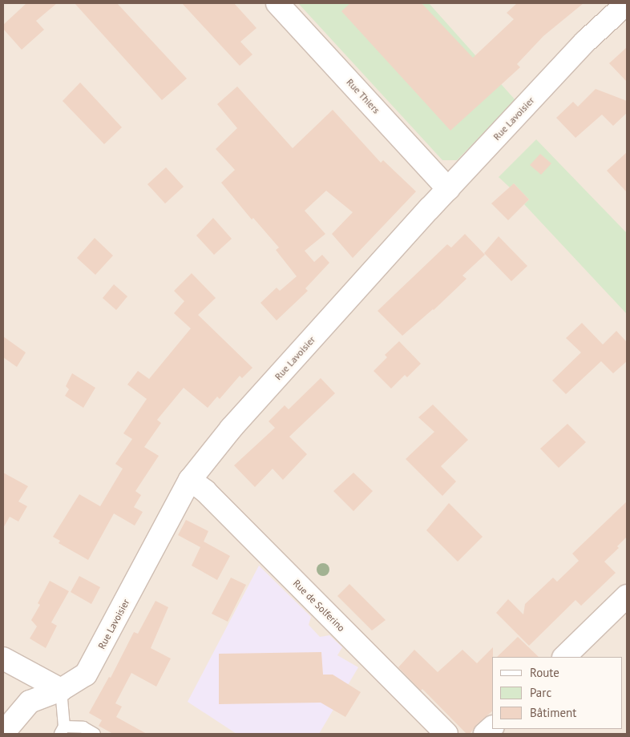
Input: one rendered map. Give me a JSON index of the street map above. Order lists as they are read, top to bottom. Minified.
{"streets":{"street":["Rue Thiers","Rue Lavoisier","Rue de Solferino"]},"crossings":[["Rue Thiers","Rue Lavoisier"],["Rue Lavoisier","Rue de Solferino"]],"legend":["Route","Parc","Bâtiment"]}
